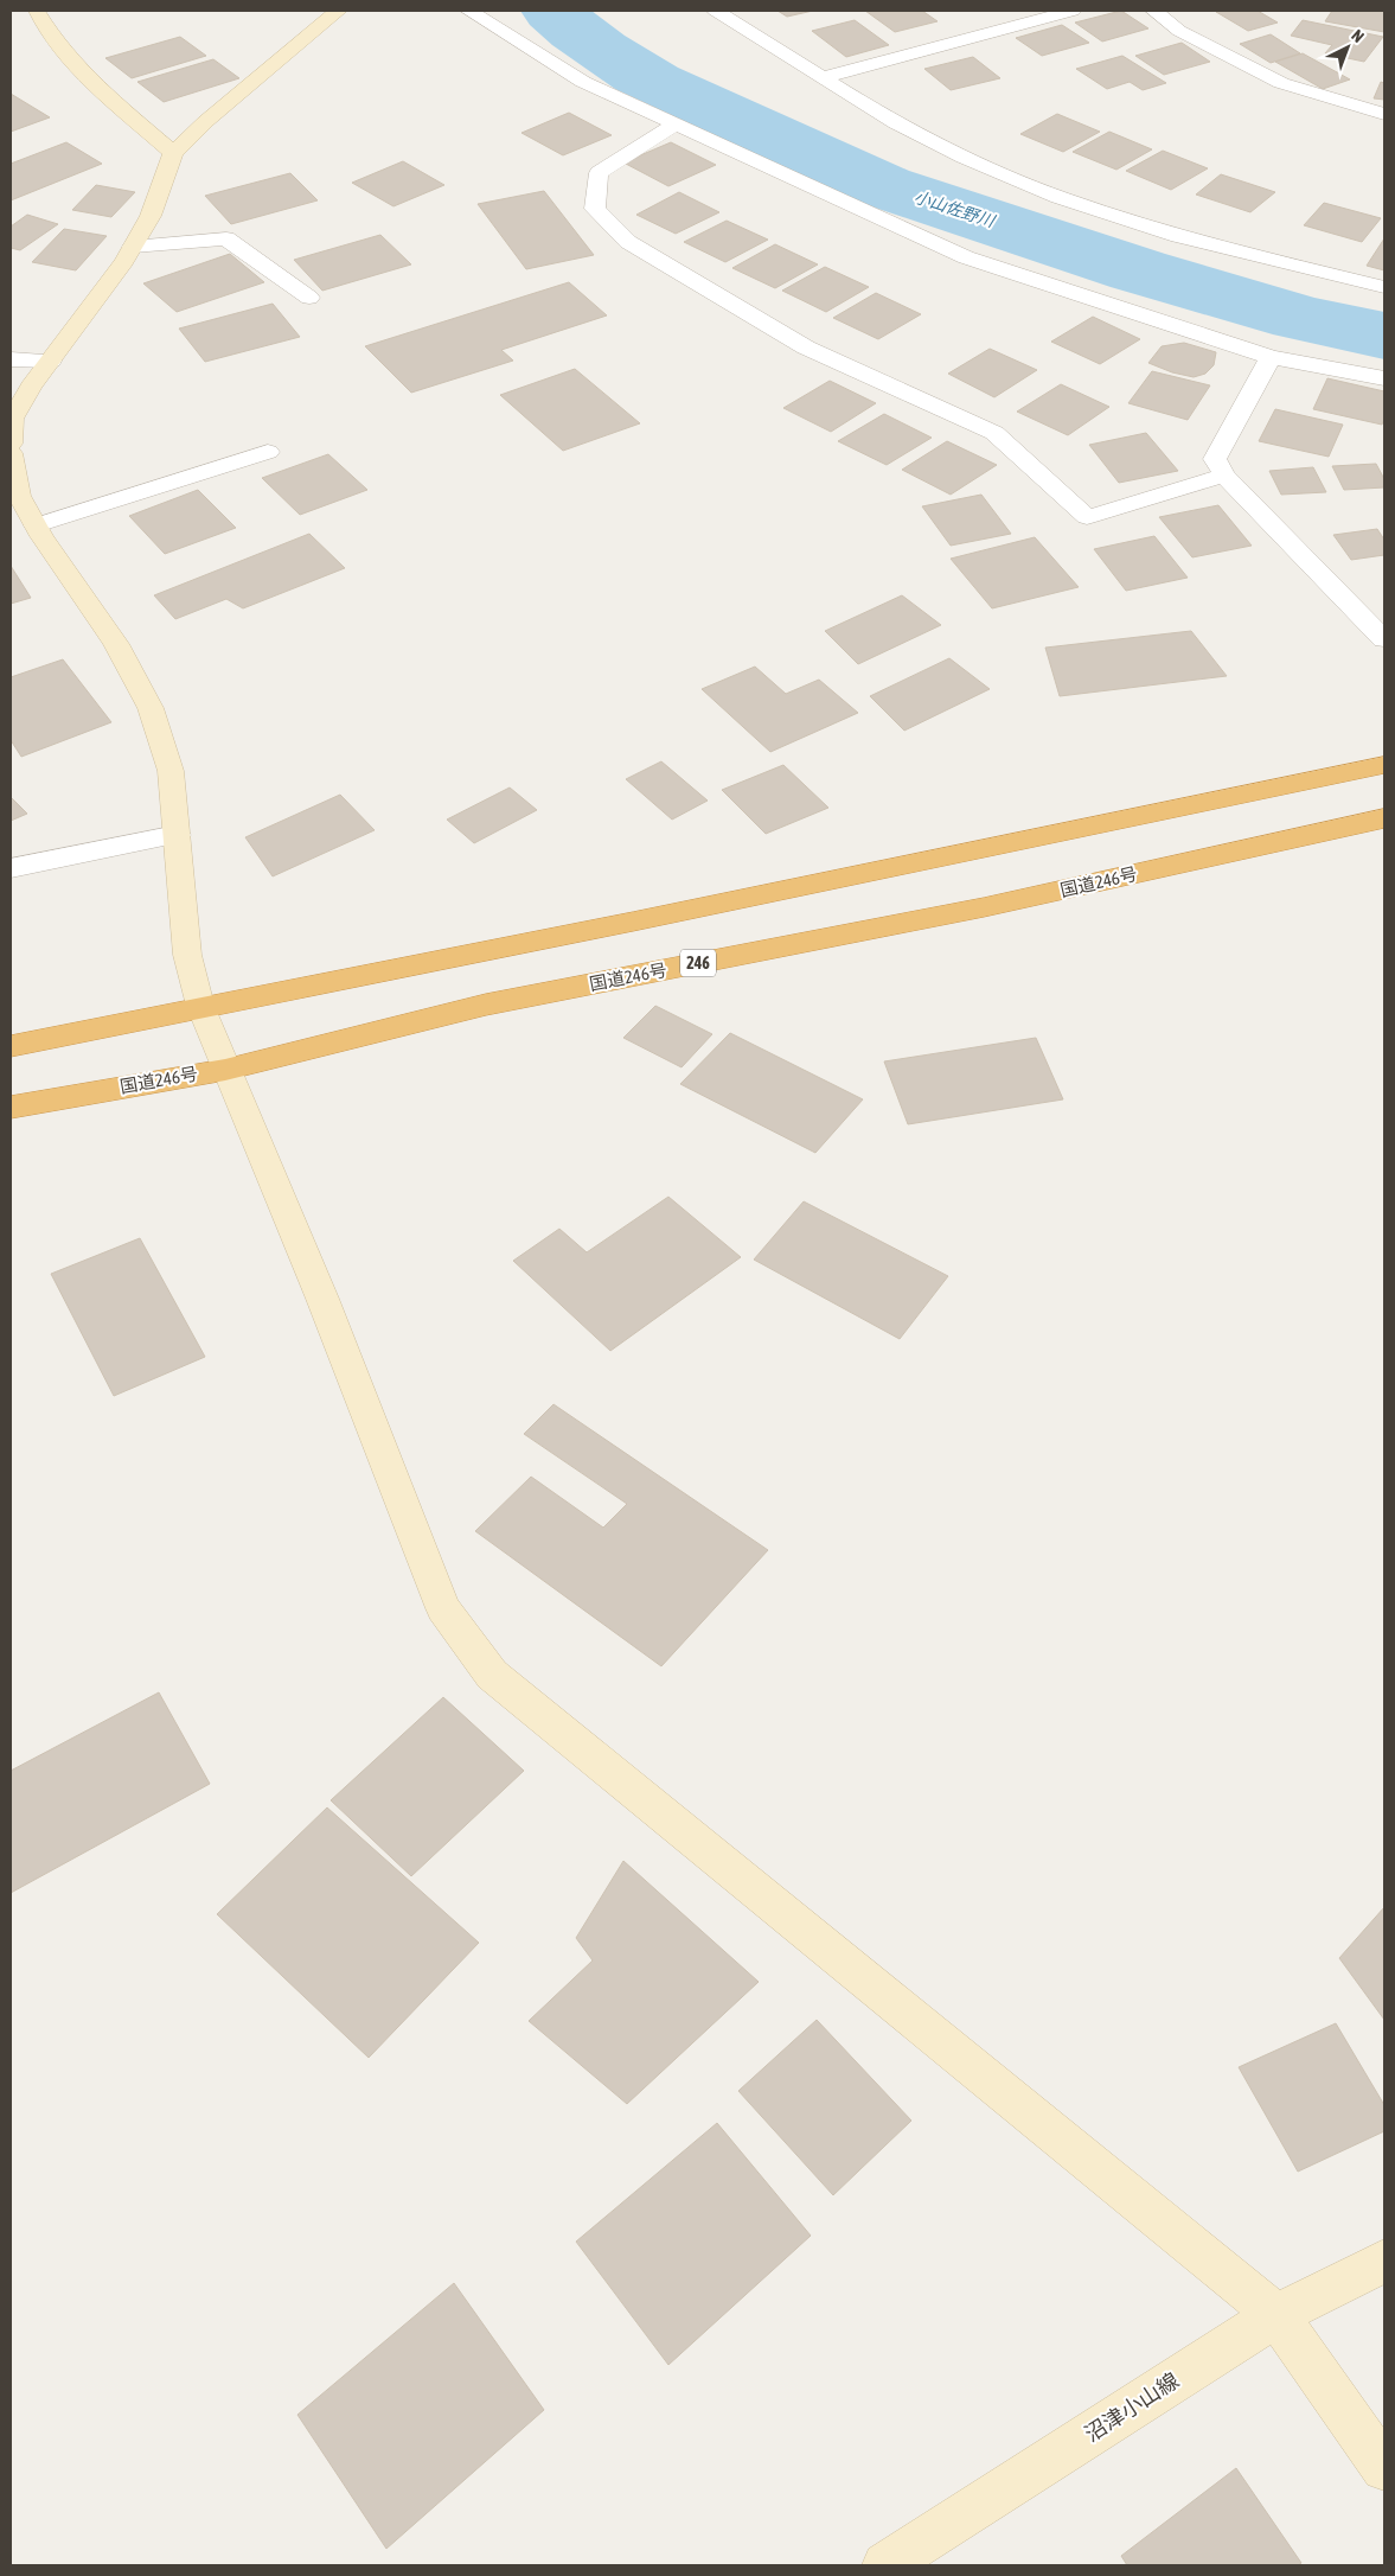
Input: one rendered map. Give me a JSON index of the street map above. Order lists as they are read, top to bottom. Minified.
{"streets":{"highway":["国道246号","246"],"street":["沼津小山線"]},"water":["小山佐野川"],"north":"top right"}
